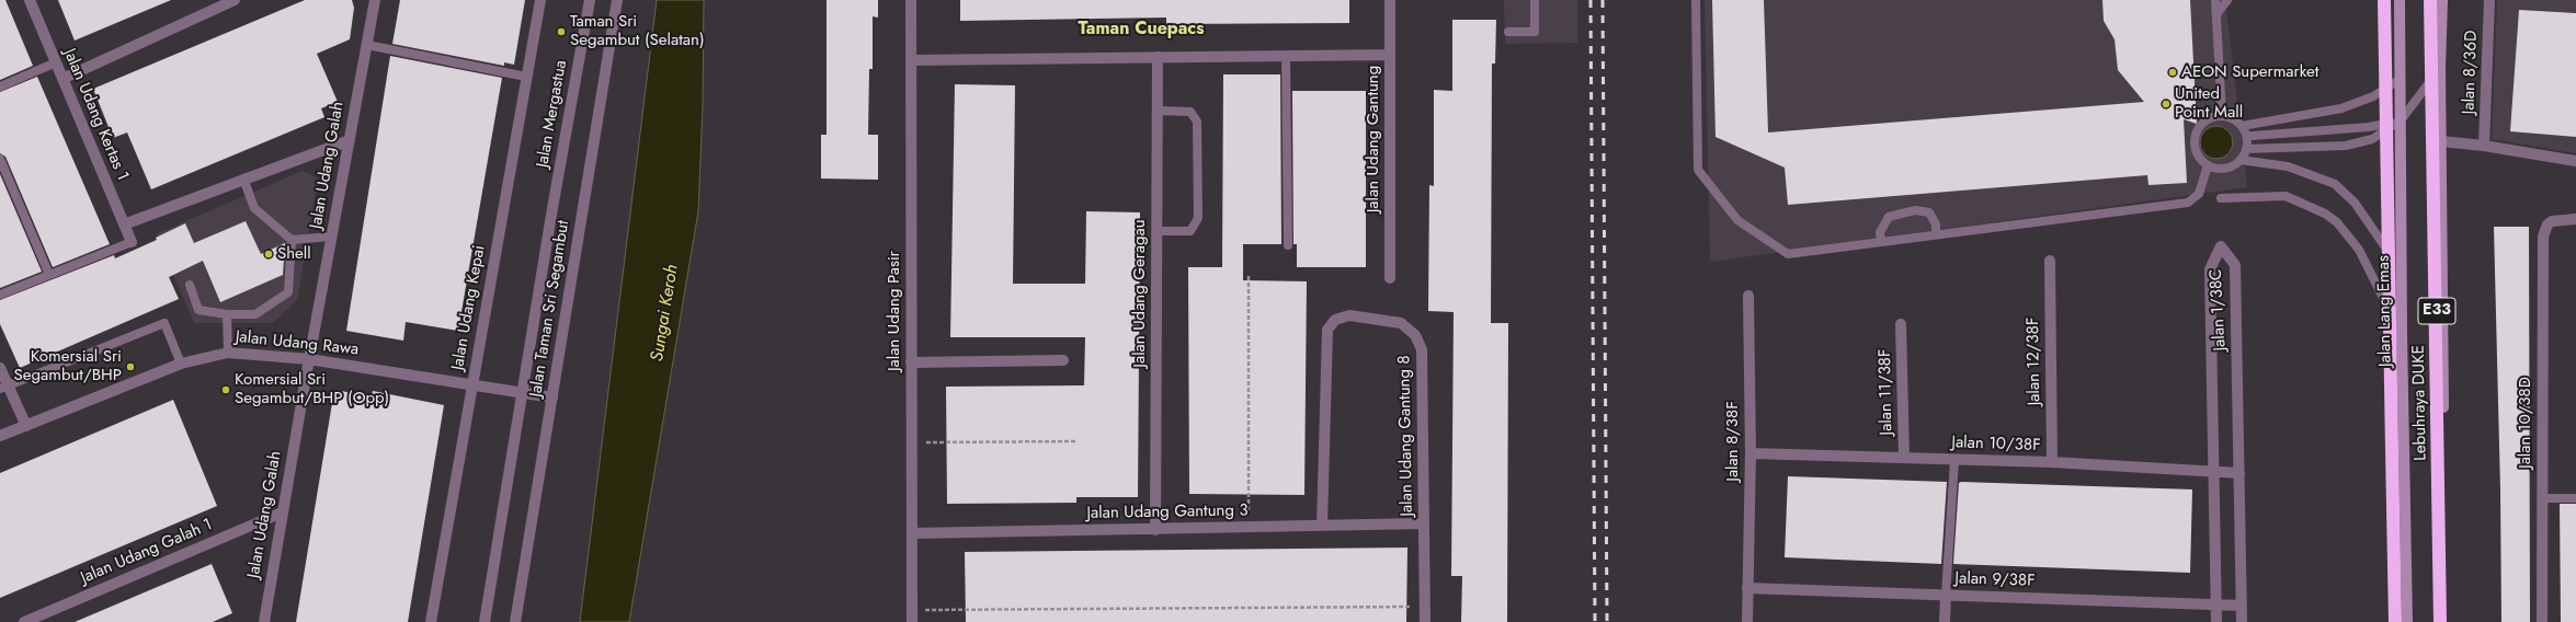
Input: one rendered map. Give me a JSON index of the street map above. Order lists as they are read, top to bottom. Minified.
{"streets":{"highway":["E33","Lebuhraya DUKE"],"main road":["Jalan Lang Emas"],"street":["Jalan 8/36D","Jalan Mergastua","Jalan Udang Kertas 1","Jalan Udang Gantung","Jalan Udang Galah","Jalan Udang Geragau","Jalan Udang Kepai","Jalan Taman Sri Segambut","Jalan 1/38C","Jalan Udang Pasir","Jalan Udang Rawa","Jalan 12/38F","Jalan 11/38F","Jalan 10/38D","Jalan Udang Gantung 8","Jalan 8/38F","Jalan 10/38F","Jalan Udang Gantung 3","Jalan Udang Galah 1","Jalan 9/38F"]},"crossings":[["Jalan Mergastua","Jalan Taman Sri Segambut"],["Jalan Udang Galah","Jalan Udang Rawa"],["Jalan Udang Galah","Jalan Udang Galah 1"],["Jalan Udang Geragau","Jalan Udang Gantung 3"],["Jalan Udang Kepai","Jalan Udang Rawa"],["Jalan Taman Sri Segambut","Jalan Udang Rawa"],["Jalan 1/38C","Jalan 10/38F"],["Jalan 1/38C","Jalan 9/38F"],["Jalan Udang Pasir","Jalan Udang Gantung 3"],["Jalan 12/38F","Jalan 10/38F"],["Jalan 11/38F","Jalan 10/38F"],["Jalan Udang Gantung 8","Jalan Udang Gantung 3"],["Jalan 8/38F","Jalan 10/38F"],["Jalan 8/38F","Jalan 9/38F"]],"districts":["Taman Cuepacs"],"water":["Sungai Keroh"],"places":["Taman Sri Segambut (Selatan)","AEON Supermarket","United Point Mall","Shell","Komersial Sri Segambut/BHP","Komersial Sri Segambut/BHP (Opp)"]}
